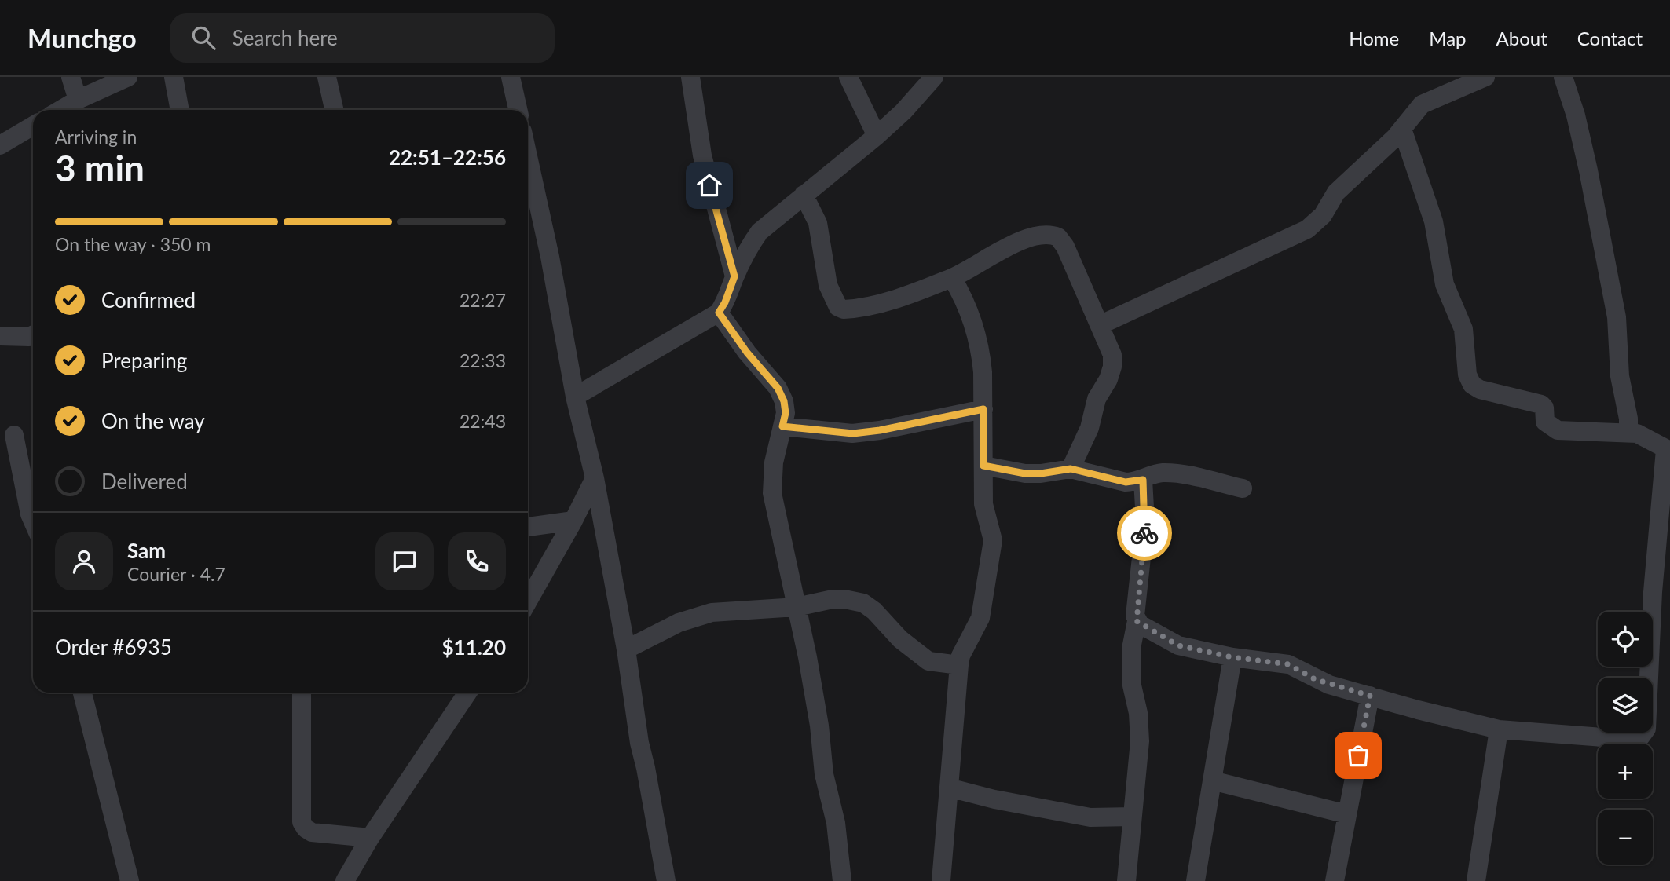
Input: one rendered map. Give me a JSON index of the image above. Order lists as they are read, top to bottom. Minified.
{"page":{"header":"Munchgo","search":"Search here","nav":["Home","Map","About","Contact"],"heading":["3 min","Arriving in","22:51–22:56"],"panel":["Sam","Courier · 4.7","Order #6935","$11.20"],"bar":"On the way · 350 m","list":[["Confirmed","22:27"],["Preparing","22:33"],["On the way","22:43"],"Delivered"],"map_buttons":["+","−"]}}
